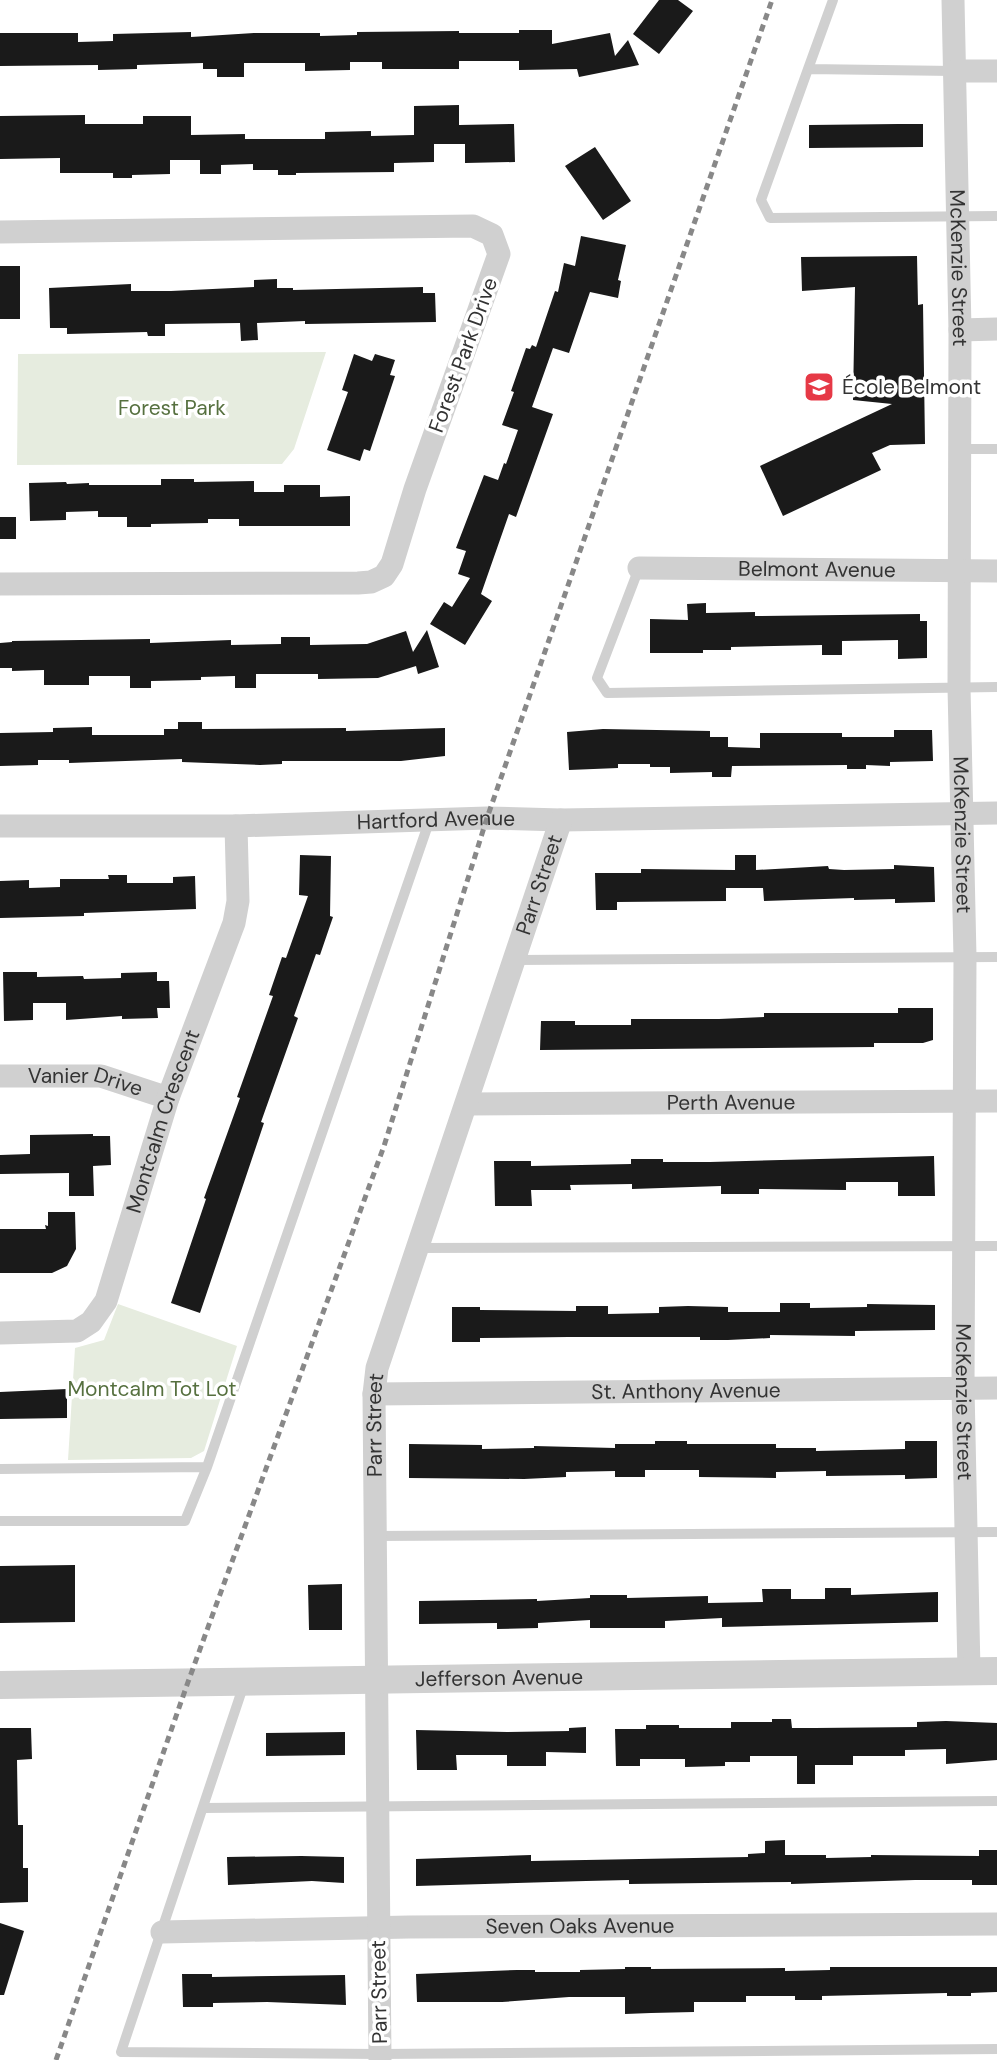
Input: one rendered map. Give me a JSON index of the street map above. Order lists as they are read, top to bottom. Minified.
{"streets":{"street":["McKenzie Street","Forest Park Drive","Belmont Avenue","Hartford Avenue","Parr Street","Vanier Drive","Perth Avenue","Montcalm Crescent","St. Anthony Avenue","Jefferson Avenue","Seven Oaks Avenue"]},"crossings":[["McKenzie Street","Belmont Avenue"],["McKenzie Street","Hartford Avenue"],["McKenzie Street","Perth Avenue"],["McKenzie Street","St. Anthony Avenue"],["McKenzie Street","Jefferson Avenue"],["Hartford Avenue","Parr Street"],["Hartford Avenue","Montcalm Crescent"],["Parr Street","Perth Avenue"],["Parr Street","St. Anthony Avenue"],["Parr Street","Jefferson Avenue"],["Parr Street","Seven Oaks Avenue"],["Vanier Drive","Montcalm Crescent"]],"parks":["Forest Park","Montcalm Tot Lot"],"places":{"school or university":["École Belmont"]}}
